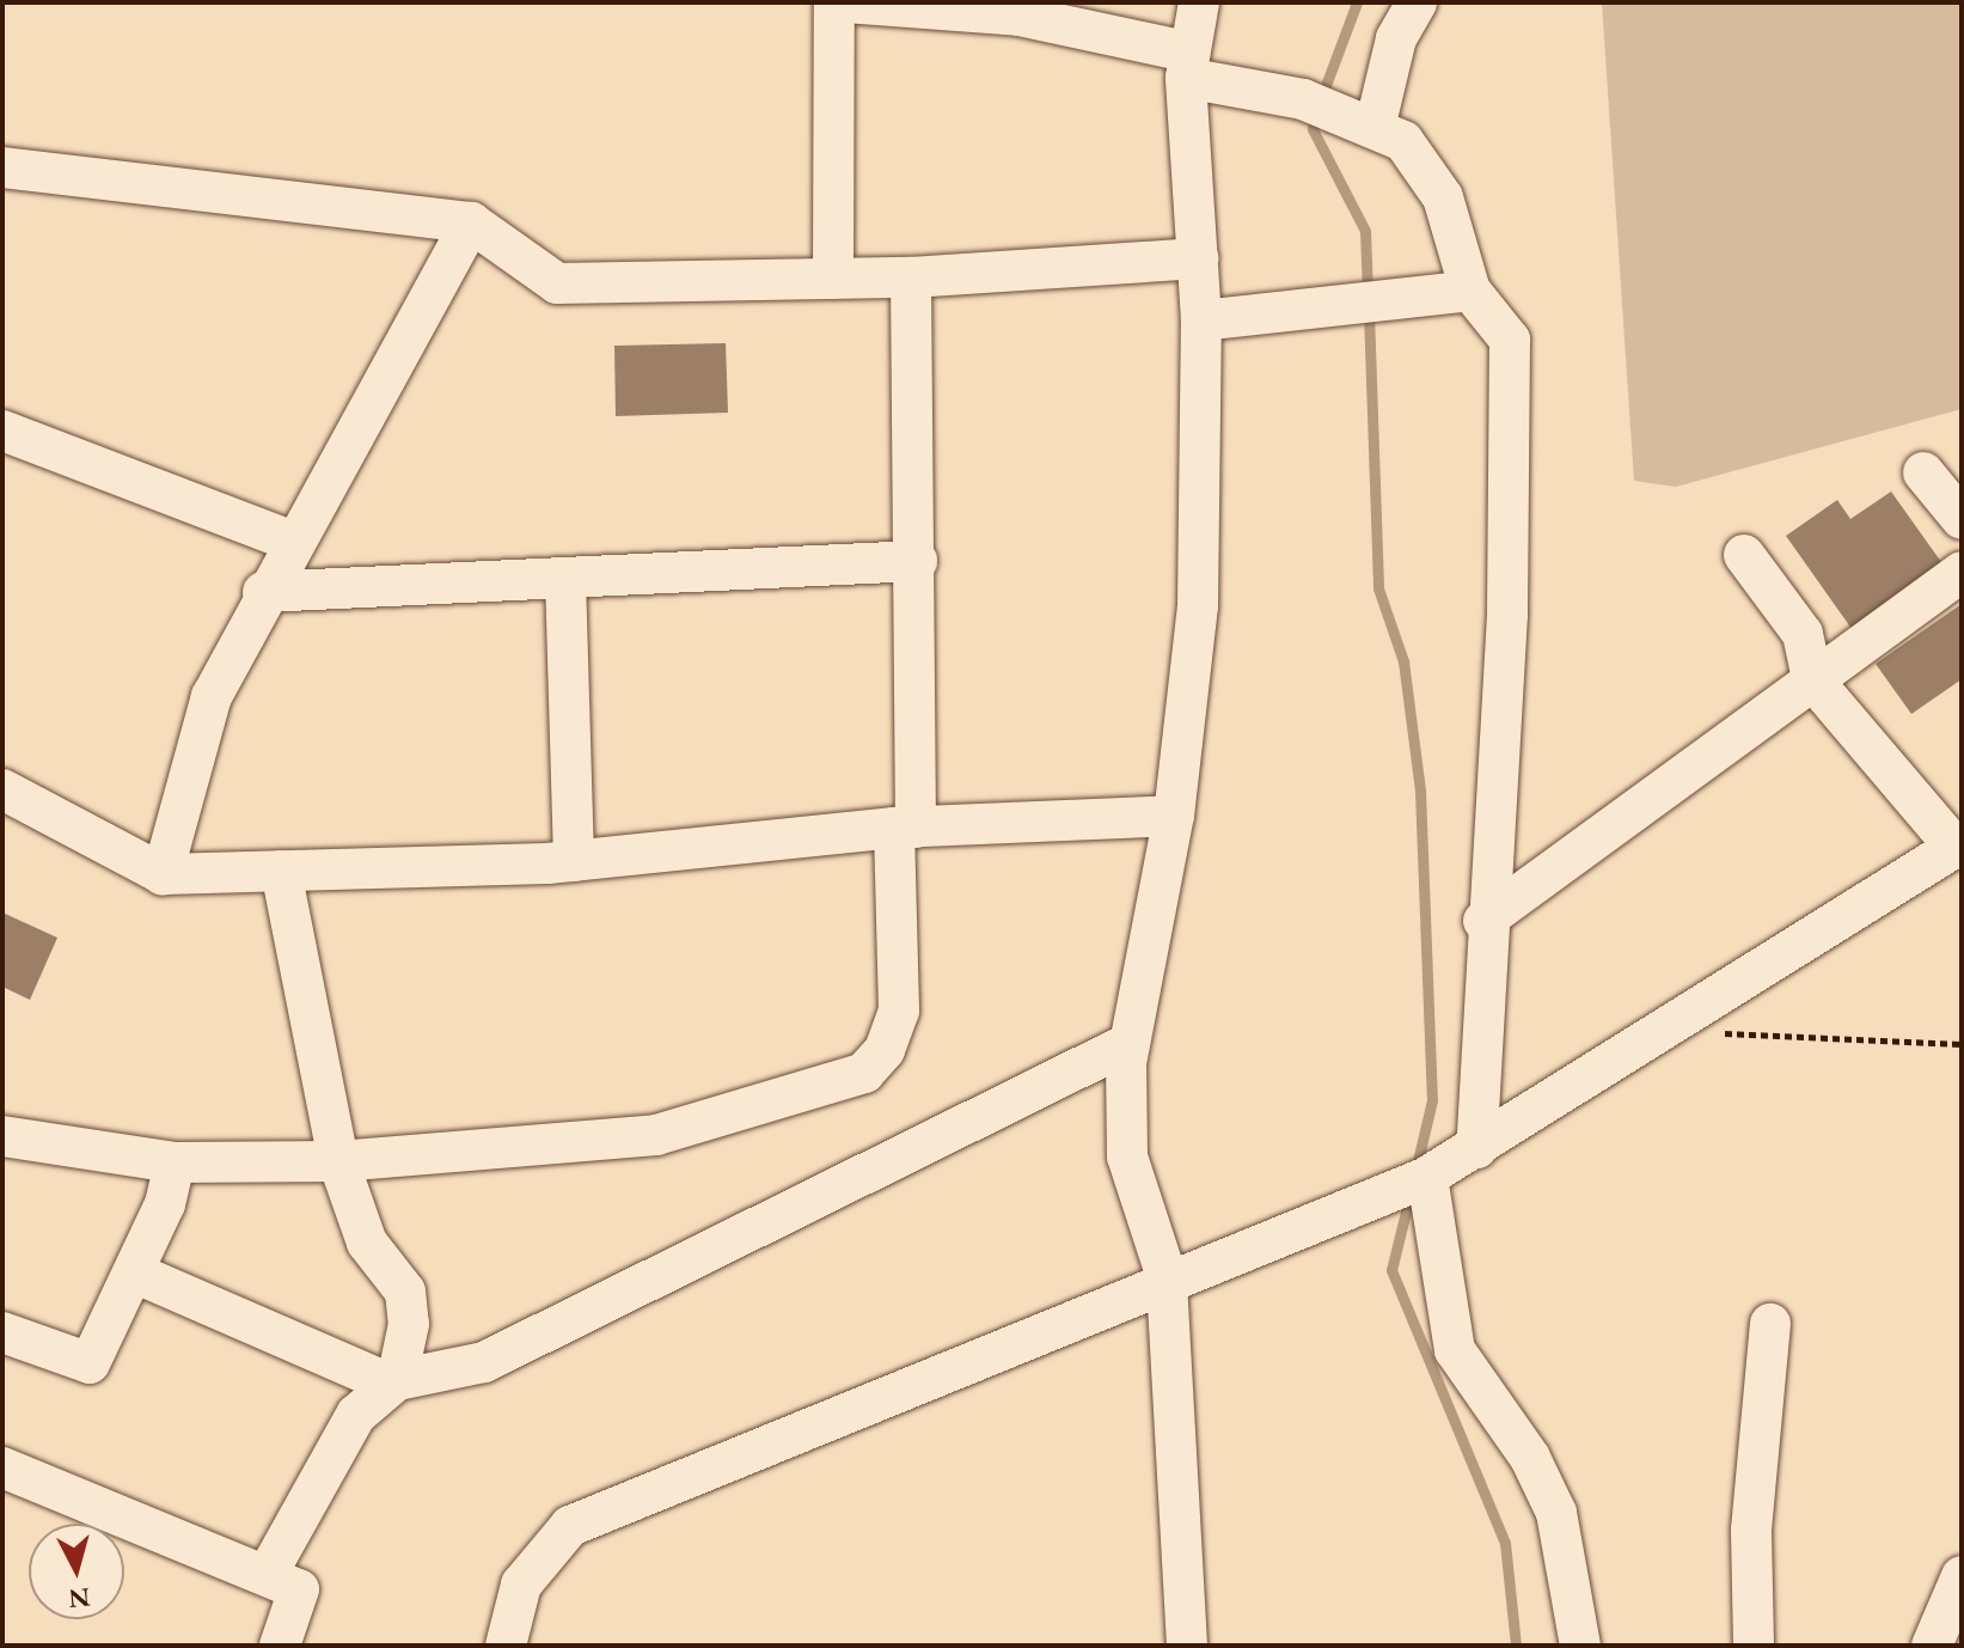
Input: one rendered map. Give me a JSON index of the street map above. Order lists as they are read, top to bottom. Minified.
{"north":"bottom"}
